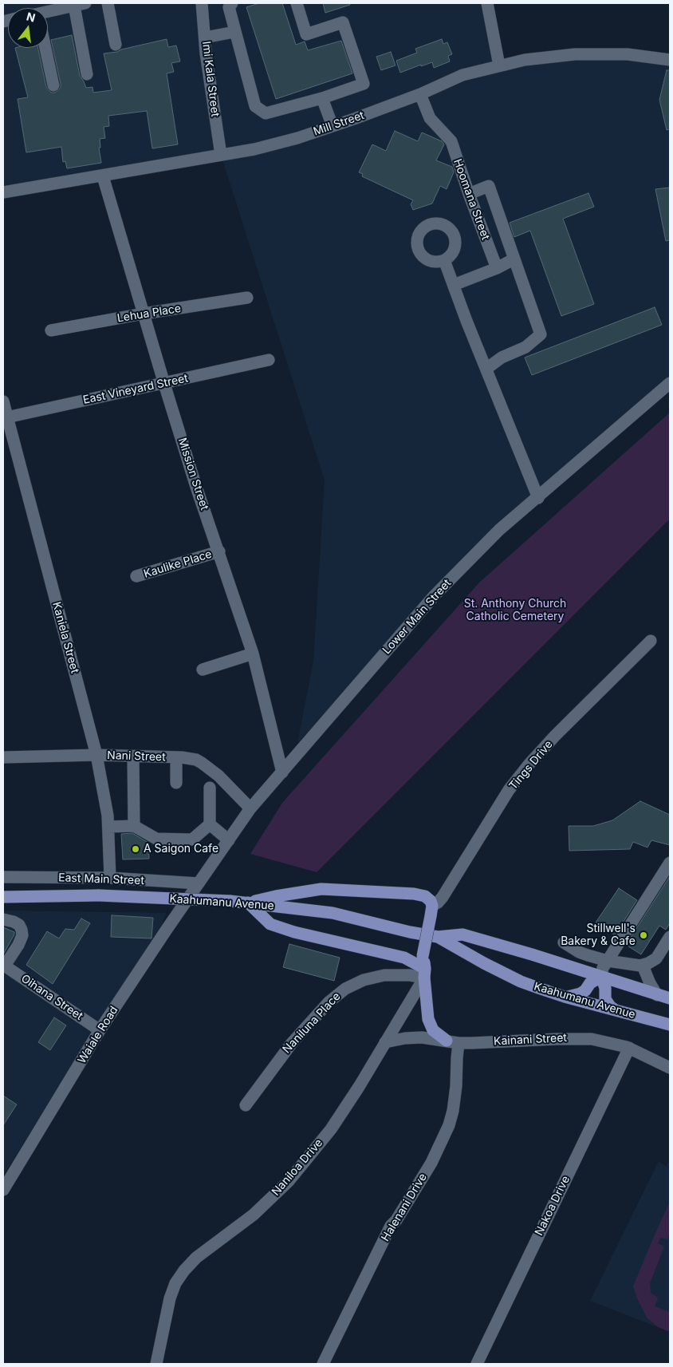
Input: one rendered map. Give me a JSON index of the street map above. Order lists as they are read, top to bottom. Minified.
{"streets":{"main road":["Kaahumanu Avenue"],"street":["Imi Kala Street","Mill Street","Hoomana Street","Lehua Place","East Vineyard Street","Mission Street","Kaulike Place","Lower Main Street","Kaniela Street","Nani Street","Tings Drive","East Main Street","Oihana Street","Naniluna Place","Waiale Road","Kainani Street","Naniloa Drive","Nakoa Drive","Halenani Drive"]},"crossings":[["Imi Kala Street","Mill Street"],["Mill Street","Hoomana Street"],["Mill Street","Mission Street"],["Lehua Place","Mission Street"],["East Vineyard Street","Mission Street"],["East Vineyard Street","Kaniela Street"],["Mission Street","Kaulike Place"],["Mission Street","Lower Main Street"],["Lower Main Street","Nani Street"],["Lower Main Street","East Main Street"],["Lower Main Street","Waiale Road"],["Kaniela Street","Nani Street"],["Kaniela Street","East Main Street"],["East Main Street","Waiale Road"],["Oihana Street","Waiale Road"],["Naniluna Place","Naniloa Drive"],["Kainani Street","Naniloa Drive"],["Kainani Street","Nakoa Drive"],["Kainani Street","Halenani Drive"]],"parks":["St. Anthony Church Catholic Cemetery"],"places":["A Saigon Cafe","Stillwell's Bakery & Cafe"],"north":"top"}
